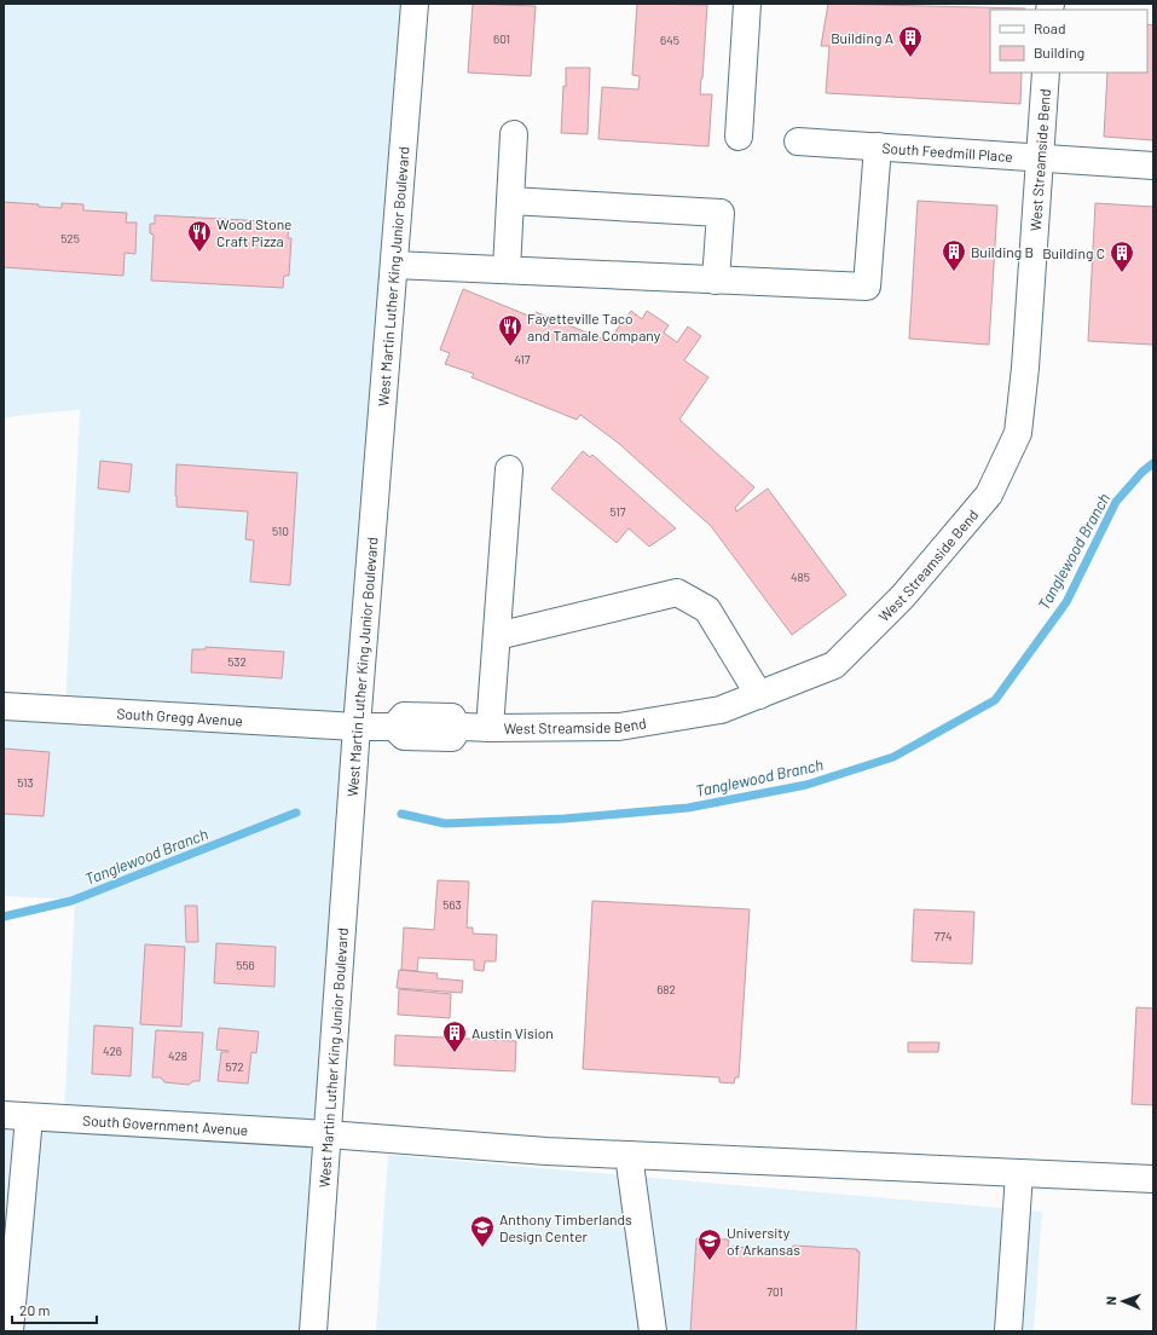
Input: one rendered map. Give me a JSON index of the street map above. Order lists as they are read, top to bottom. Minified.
{"streets":{"street":["South Feedmill Place","West Streamside Bend","West Martin Luther King Junior Boulevard","South Gregg Avenue","South Government Avenue"]},"crossings":[["South Feedmill Place","West Streamside Bend"],["West Streamside Bend","West Martin Luther King Junior Boulevard"],["West Streamside Bend","South Gregg Avenue"],["West Martin Luther King Junior Boulevard","South Gregg Avenue"],["West Martin Luther King Junior Boulevard","South Government Avenue"]],"water":["Tanglewood Branch"],"places":{"building":["Building A","Building B","Building C","Austin Vision"],"restaurant":["Wood Stone Craft Pizza","Fayetteville Taco and Tamale Company"],"school or university":["Anthony Timberlands Design Center","University of Arkansas"]},"house_numbers":["601","645","525","417","517","510","485","532","513","563","774","556","682","426","428","572","701"],"legend":["Road","Building"],"scale_bar":"20 m","north":"left"}
